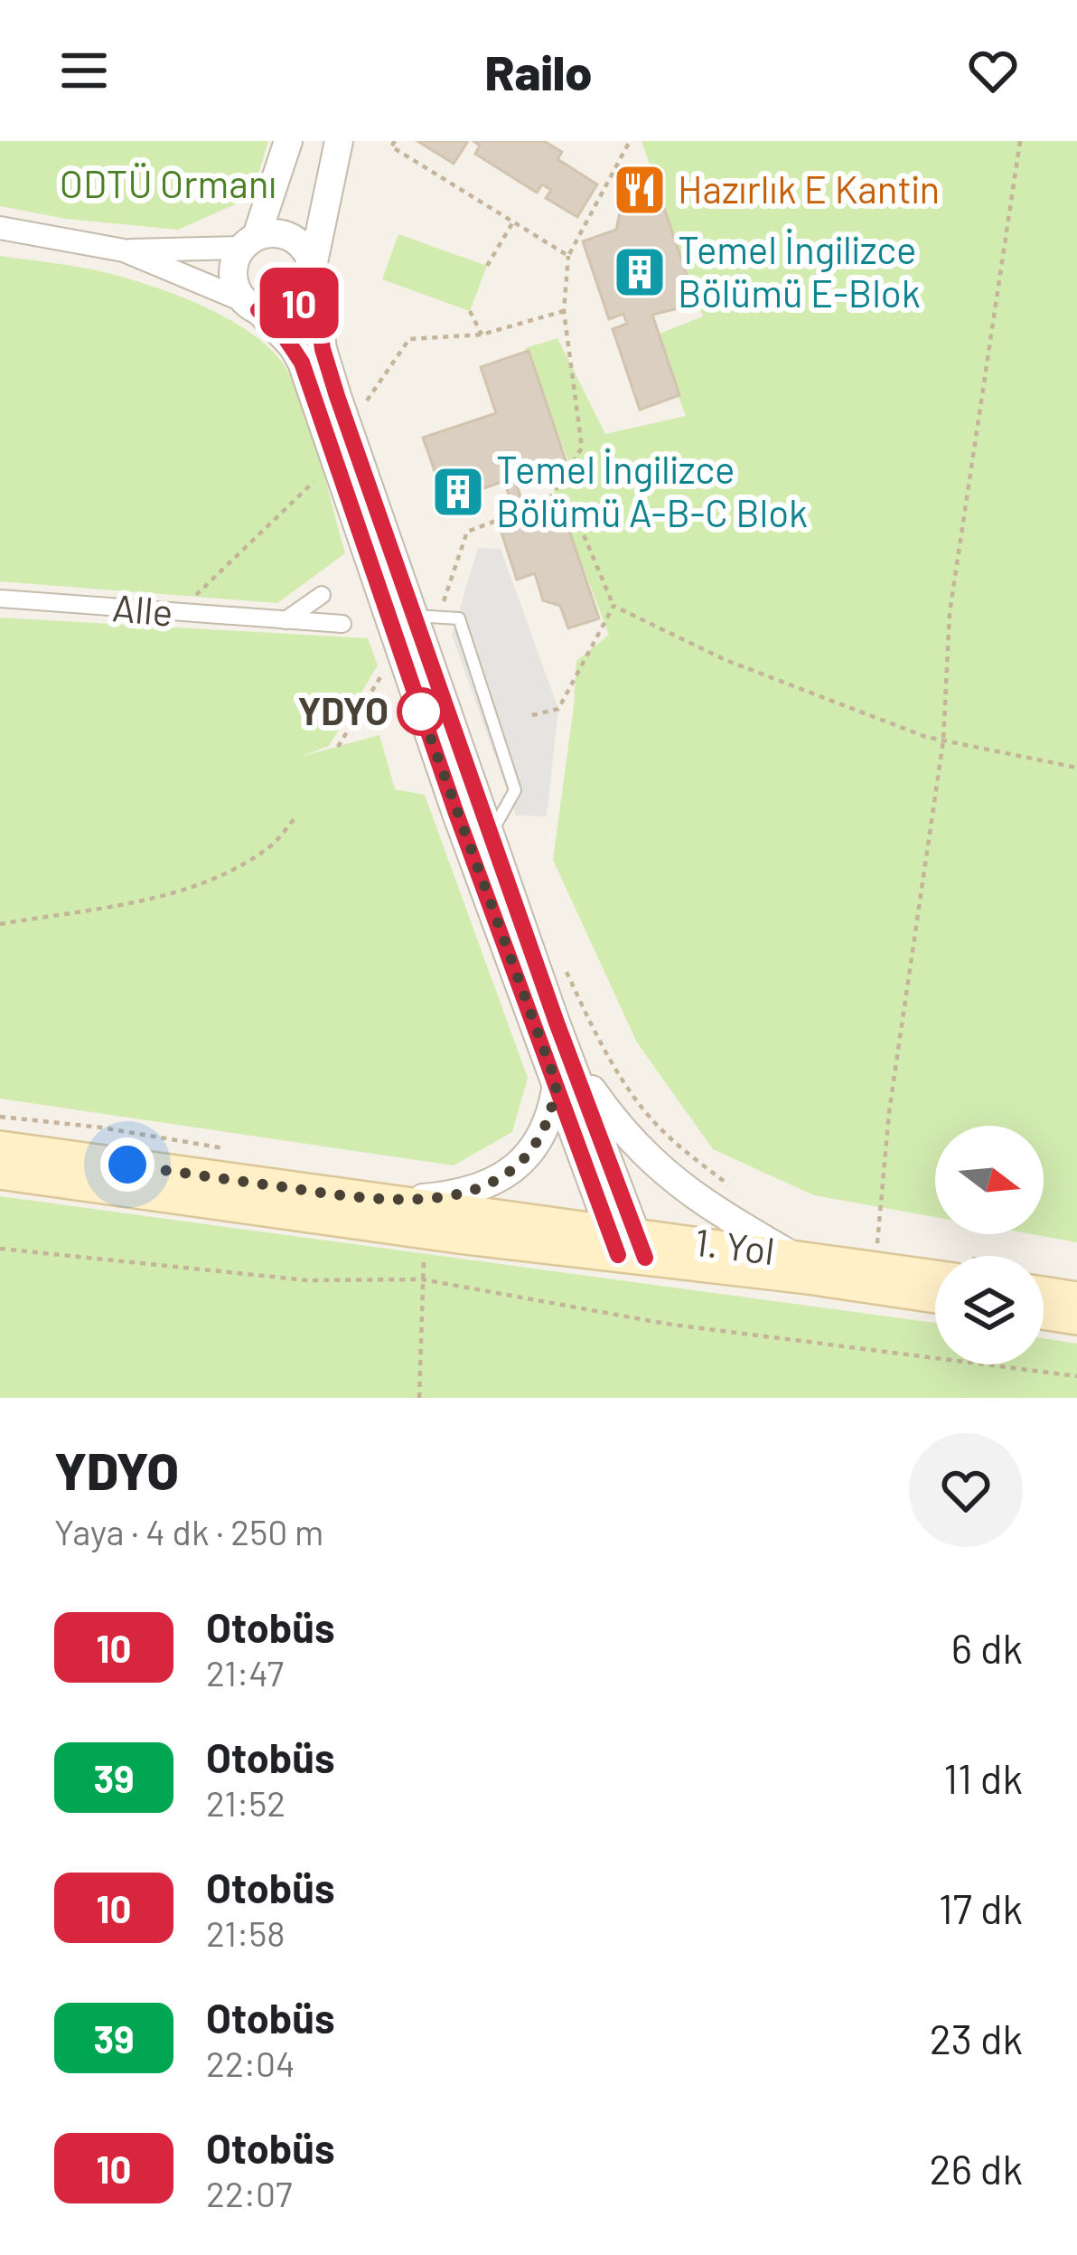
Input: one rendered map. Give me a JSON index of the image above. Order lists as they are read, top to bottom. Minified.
{"streets":{"main road":["1. Yol"],"street":["Alle"]},"parks":["ODTÜ Ormanı"],"places":{"restaurant":["Hazırlık E Kantin"],"building":["Temel İngilizce Bölümü E-Blok","Temel İngilizce Bölümü A-B-C Blok"],"other":["YDYO"]},"lines":["bus line 10"],"north":"right","page":{"header":"Railo","on_map":"10","heading":["YDYO","Yaya · 4 dk · 250 m"],"list":[{"mark":"10","name":"Otobüs","note":"21:47","value":"6 dk"},{"mark":"39","name":"Otobüs","note":"21:52","value":"11 dk"},{"mark":"10","name":"Otobüs","note":"21:58","value":"17 dk"},{"mark":"39","name":"Otobüs","note":"22:04","value":"23 dk"},{"mark":"10","name":"Otobüs","note":"22:07","value":"26 dk"}]}}
